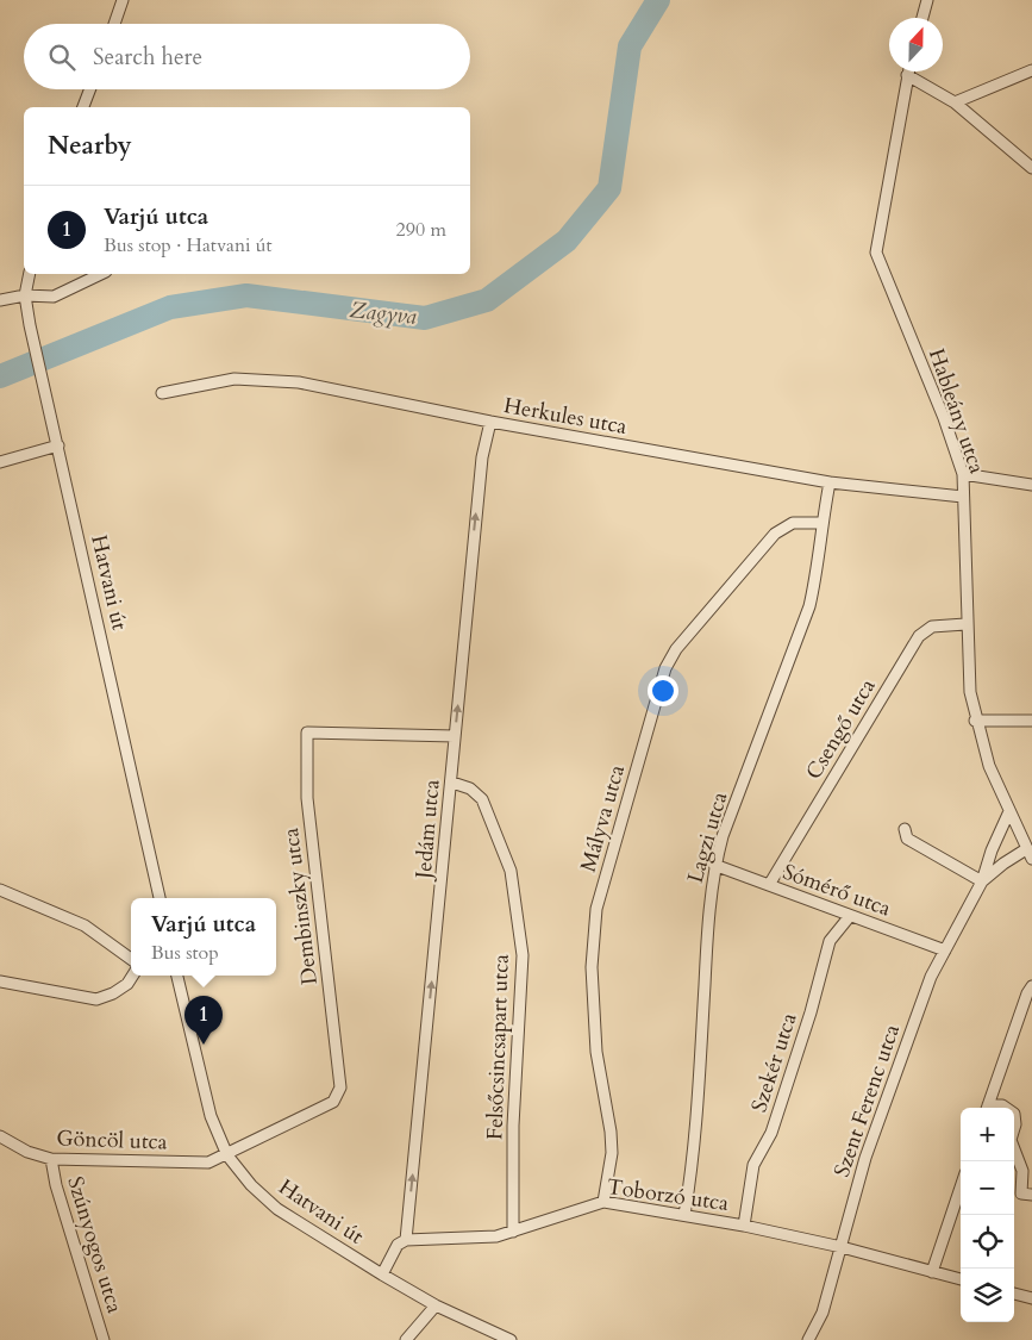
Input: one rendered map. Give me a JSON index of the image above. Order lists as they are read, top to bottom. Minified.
{"streets":{"street":["Hableány utca","Herkules utca","Hatvani út","Csengő utca","Mályva utca","Jedám utca","Lagzi utca","Sómérő utca","Dembinszky utca","Felsőcsincsapart utca","Szekér utca","Szent Ferenc utca","Göncöl utca","Toborzó utca","Szúnyogos utca"]},"crossings":[["Hableány utca","Herkules utca"],["Hableány utca","Csengő utca"],["Hableány utca","Szent Ferenc utca"],["Herkules utca","Jedám utca"],["Herkules utca","Lagzi utca"],["Hatvani út","Dembinszky utca"],["Hatvani út","Göncöl utca"],["Csengő utca","Sómérő utca"],["Mályva utca","Lagzi utca"],["Mályva utca","Toborzó utca"],["Jedám utca","Dembinszky utca"],["Jedám utca","Felsőcsincsapart utca"],["Jedám utca","Toborzó utca"],["Lagzi utca","Sómérő utca"],["Lagzi utca","Toborzó utca"],["Sómérő utca","Szekér utca"],["Sómérő utca","Szent Ferenc utca"],["Dembinszky utca","Göncöl utca"],["Felsőcsincsapart utca","Toborzó utca"],["Szekér utca","Toborzó utca"],["Szent Ferenc utca","Toborzó utca"],["Göncöl utca","Szúnyogos utca"]],"one_way":["Jedám utca"],"water":["Zagyva"],"north":"top","page":{"search":"Search here","heading":"Nearby","list":[{"mark":"1","name":"Varjú utca","note":"Bus stop · Hatvani út","value":"290 m"}],"popup":["Varjú utca","Bus stop"],"pins":"1","map_buttons":["+","−"]}}
